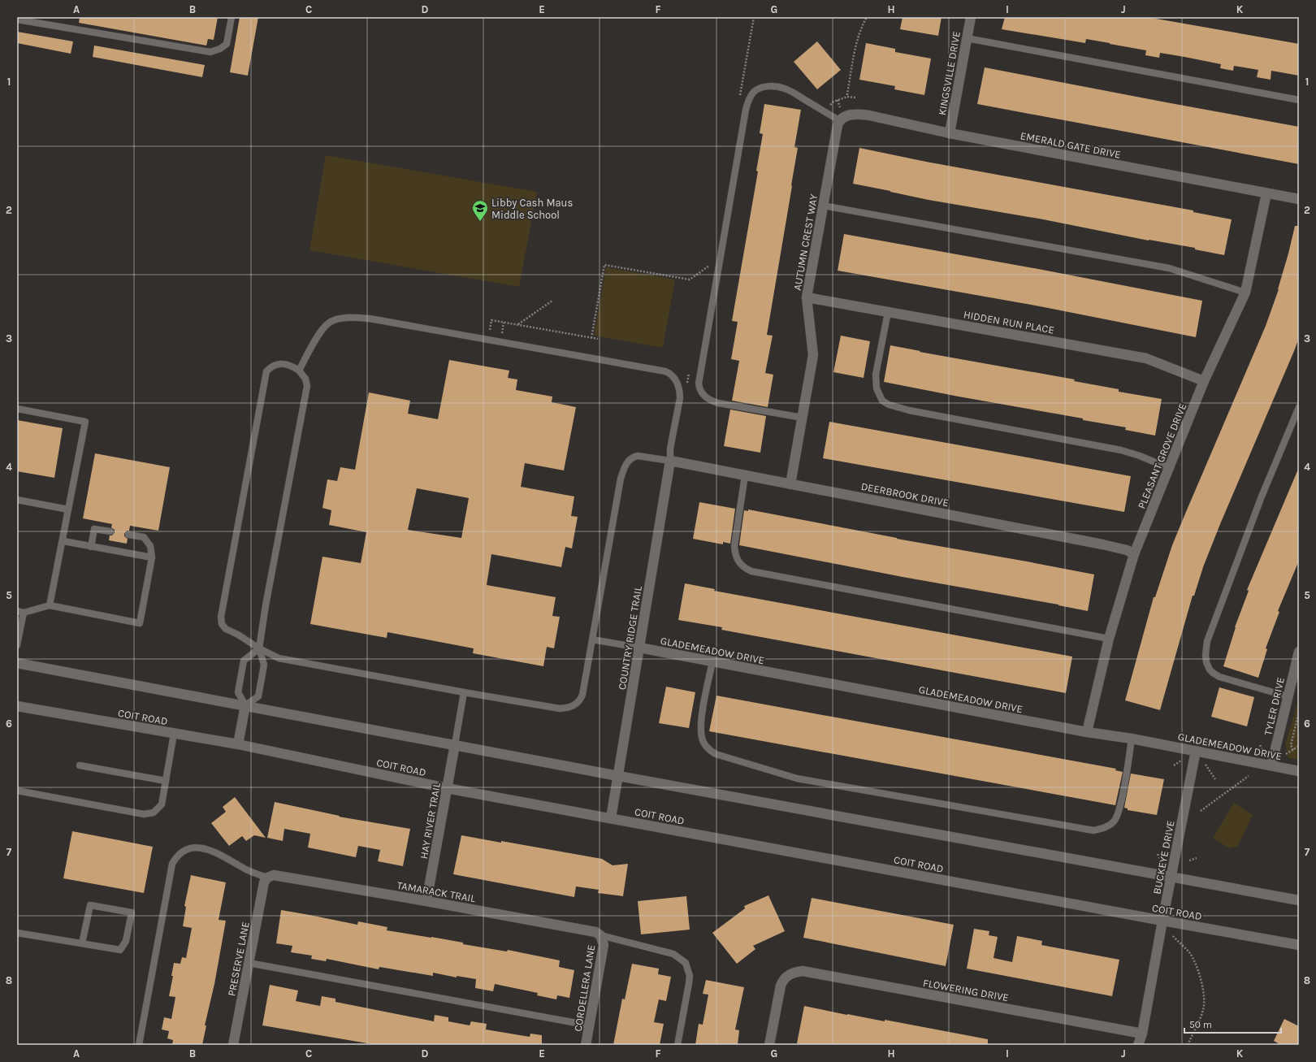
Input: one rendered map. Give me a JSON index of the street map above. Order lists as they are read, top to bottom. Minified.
{"streets":{"street":["KINGSVILLE DRIVE","EMERALD GATE DRIVE","AUTUMN CREST WAY","HIDDEN RUN PLACE","PLEASANT GROVE DRIVE","DEERBROOK DRIVE","COUNTRY RIDGE TRAIL","GLADEMEADOW DRIVE","TYLER DRIVE","COIT ROAD","HAY RIVER TRAIL","BUCKEYE DRIVE","TAMARACK TRAIL","PRESERVE LANE","CORDELLERA LANE","FLOWERING DRIVE"]},"crossings":[["KINGSVILLE DRIVE","EMERALD GATE DRIVE"],["EMERALD GATE DRIVE","AUTUMN CREST WAY"],["EMERALD GATE DRIVE","PLEASANT GROVE DRIVE"],["AUTUMN CREST WAY","HIDDEN RUN PLACE"],["AUTUMN CREST WAY","DEERBROOK DRIVE"],["HIDDEN RUN PLACE","PLEASANT GROVE DRIVE"],["PLEASANT GROVE DRIVE","DEERBROOK DRIVE"],["PLEASANT GROVE DRIVE","GLADEMEADOW DRIVE"],["DEERBROOK DRIVE","COUNTRY RIDGE TRAIL"],["COUNTRY RIDGE TRAIL","GLADEMEADOW DRIVE"],["COUNTRY RIDGE TRAIL","COIT ROAD"],["GLADEMEADOW DRIVE","TYLER DRIVE"],["GLADEMEADOW DRIVE","BUCKEYE DRIVE"],["COIT ROAD","HAY RIVER TRAIL"],["COIT ROAD","BUCKEYE DRIVE"],["HAY RIVER TRAIL","TAMARACK TRAIL"],["BUCKEYE DRIVE","FLOWERING DRIVE"],["TAMARACK TRAIL","PRESERVE LANE"],["TAMARACK TRAIL","CORDELLERA LANE"]],"places":{"school or university":["Libby Cash Maus Middle School"]},"scale_bar":"50 m","grid":{"columns":["A","B","C","D","E","F","G","H","I","J","K"],"rows":["1","2","3","4","5","6","7","8"]}}
